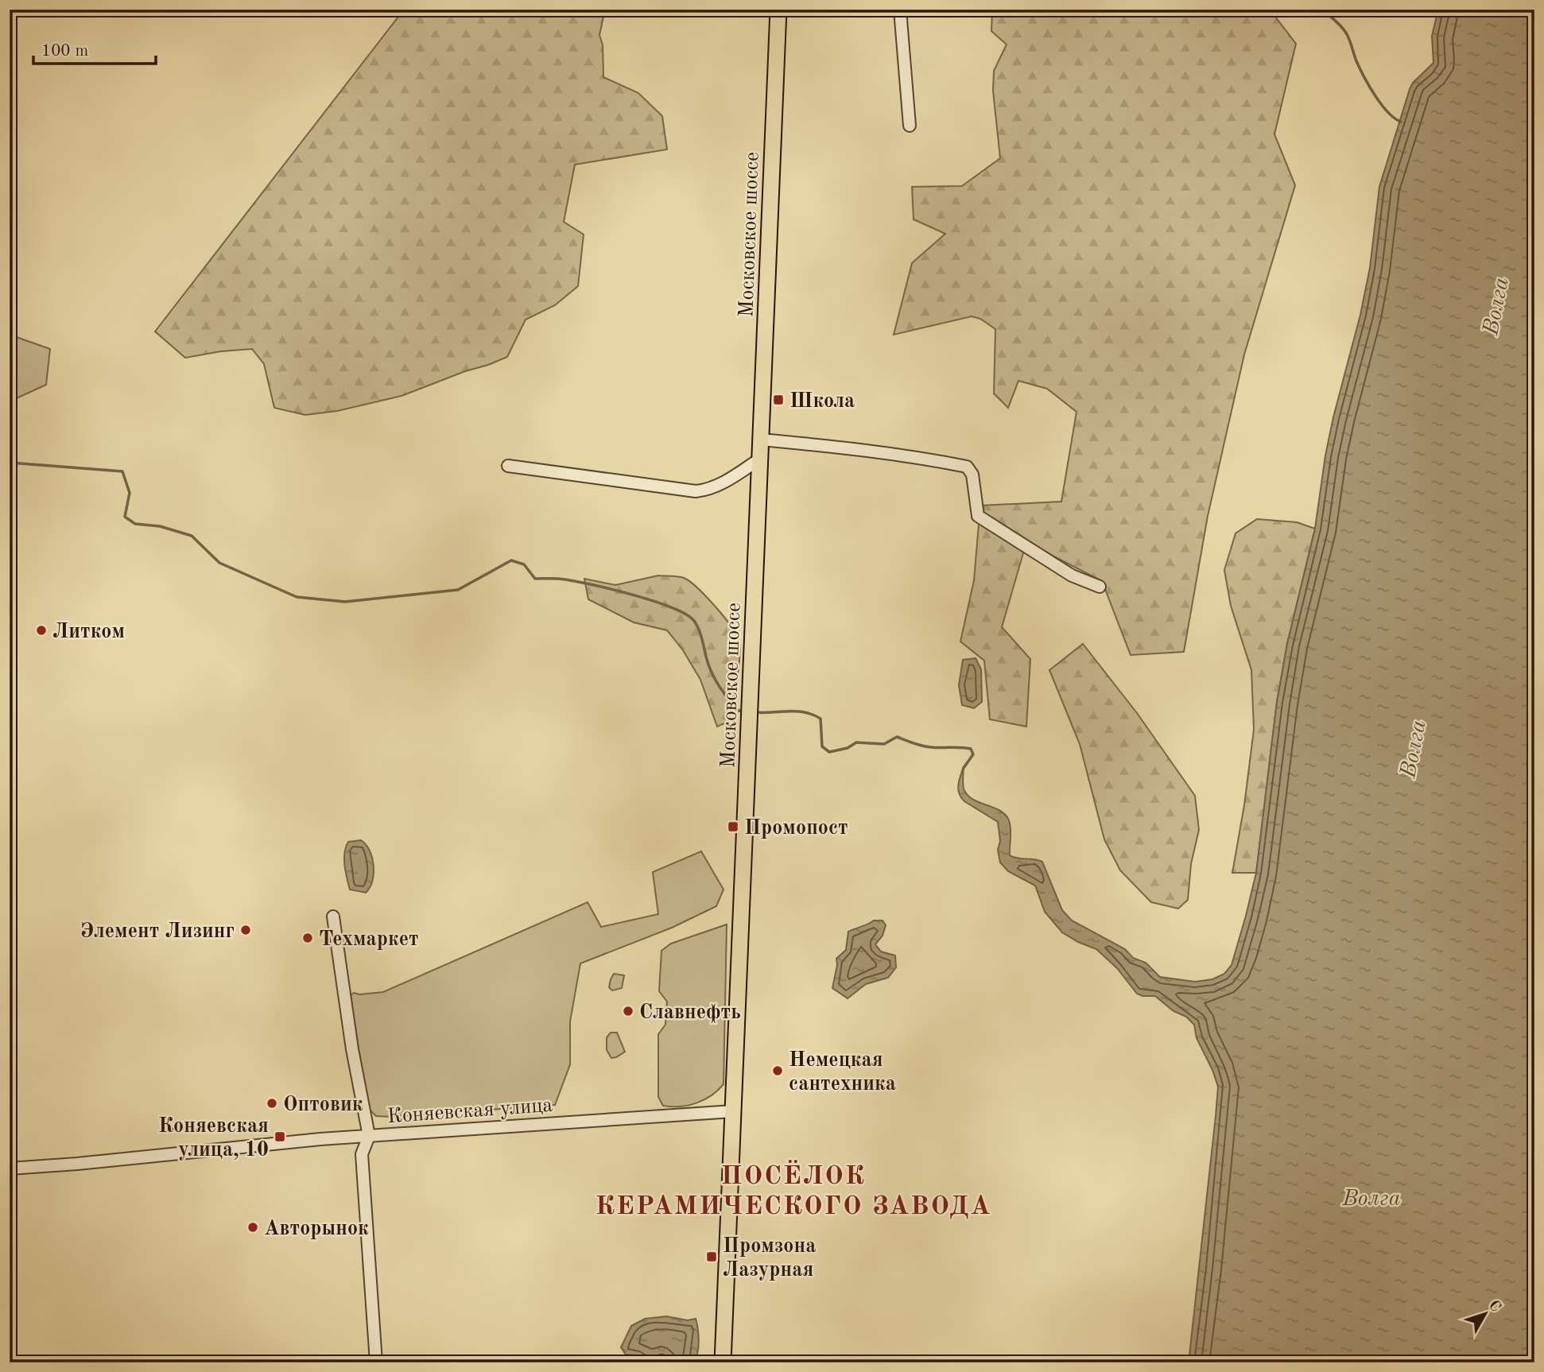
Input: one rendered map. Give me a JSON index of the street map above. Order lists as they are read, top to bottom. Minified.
{"streets":{"main road":["Московское шоссе"],"street":["Коняевская улица"]},"crossings":[["Московское шоссе","Коняевская улица"]],"districts":["ПОСЁЛОК КЕРАМИЧЕСКОГО ЗАВОДА"],"water":["Волга"],"places":{"transit":["Школа","Промопост","Коняевская улица, 10","Промзона Лазурная"],"other":["Литком","Элемент Лизинг","Техмаркет","Славнефть","Немецкая сантехника","Оптовик","Авторынок"]},"scale_bar":"100 m","north":"top right"}
